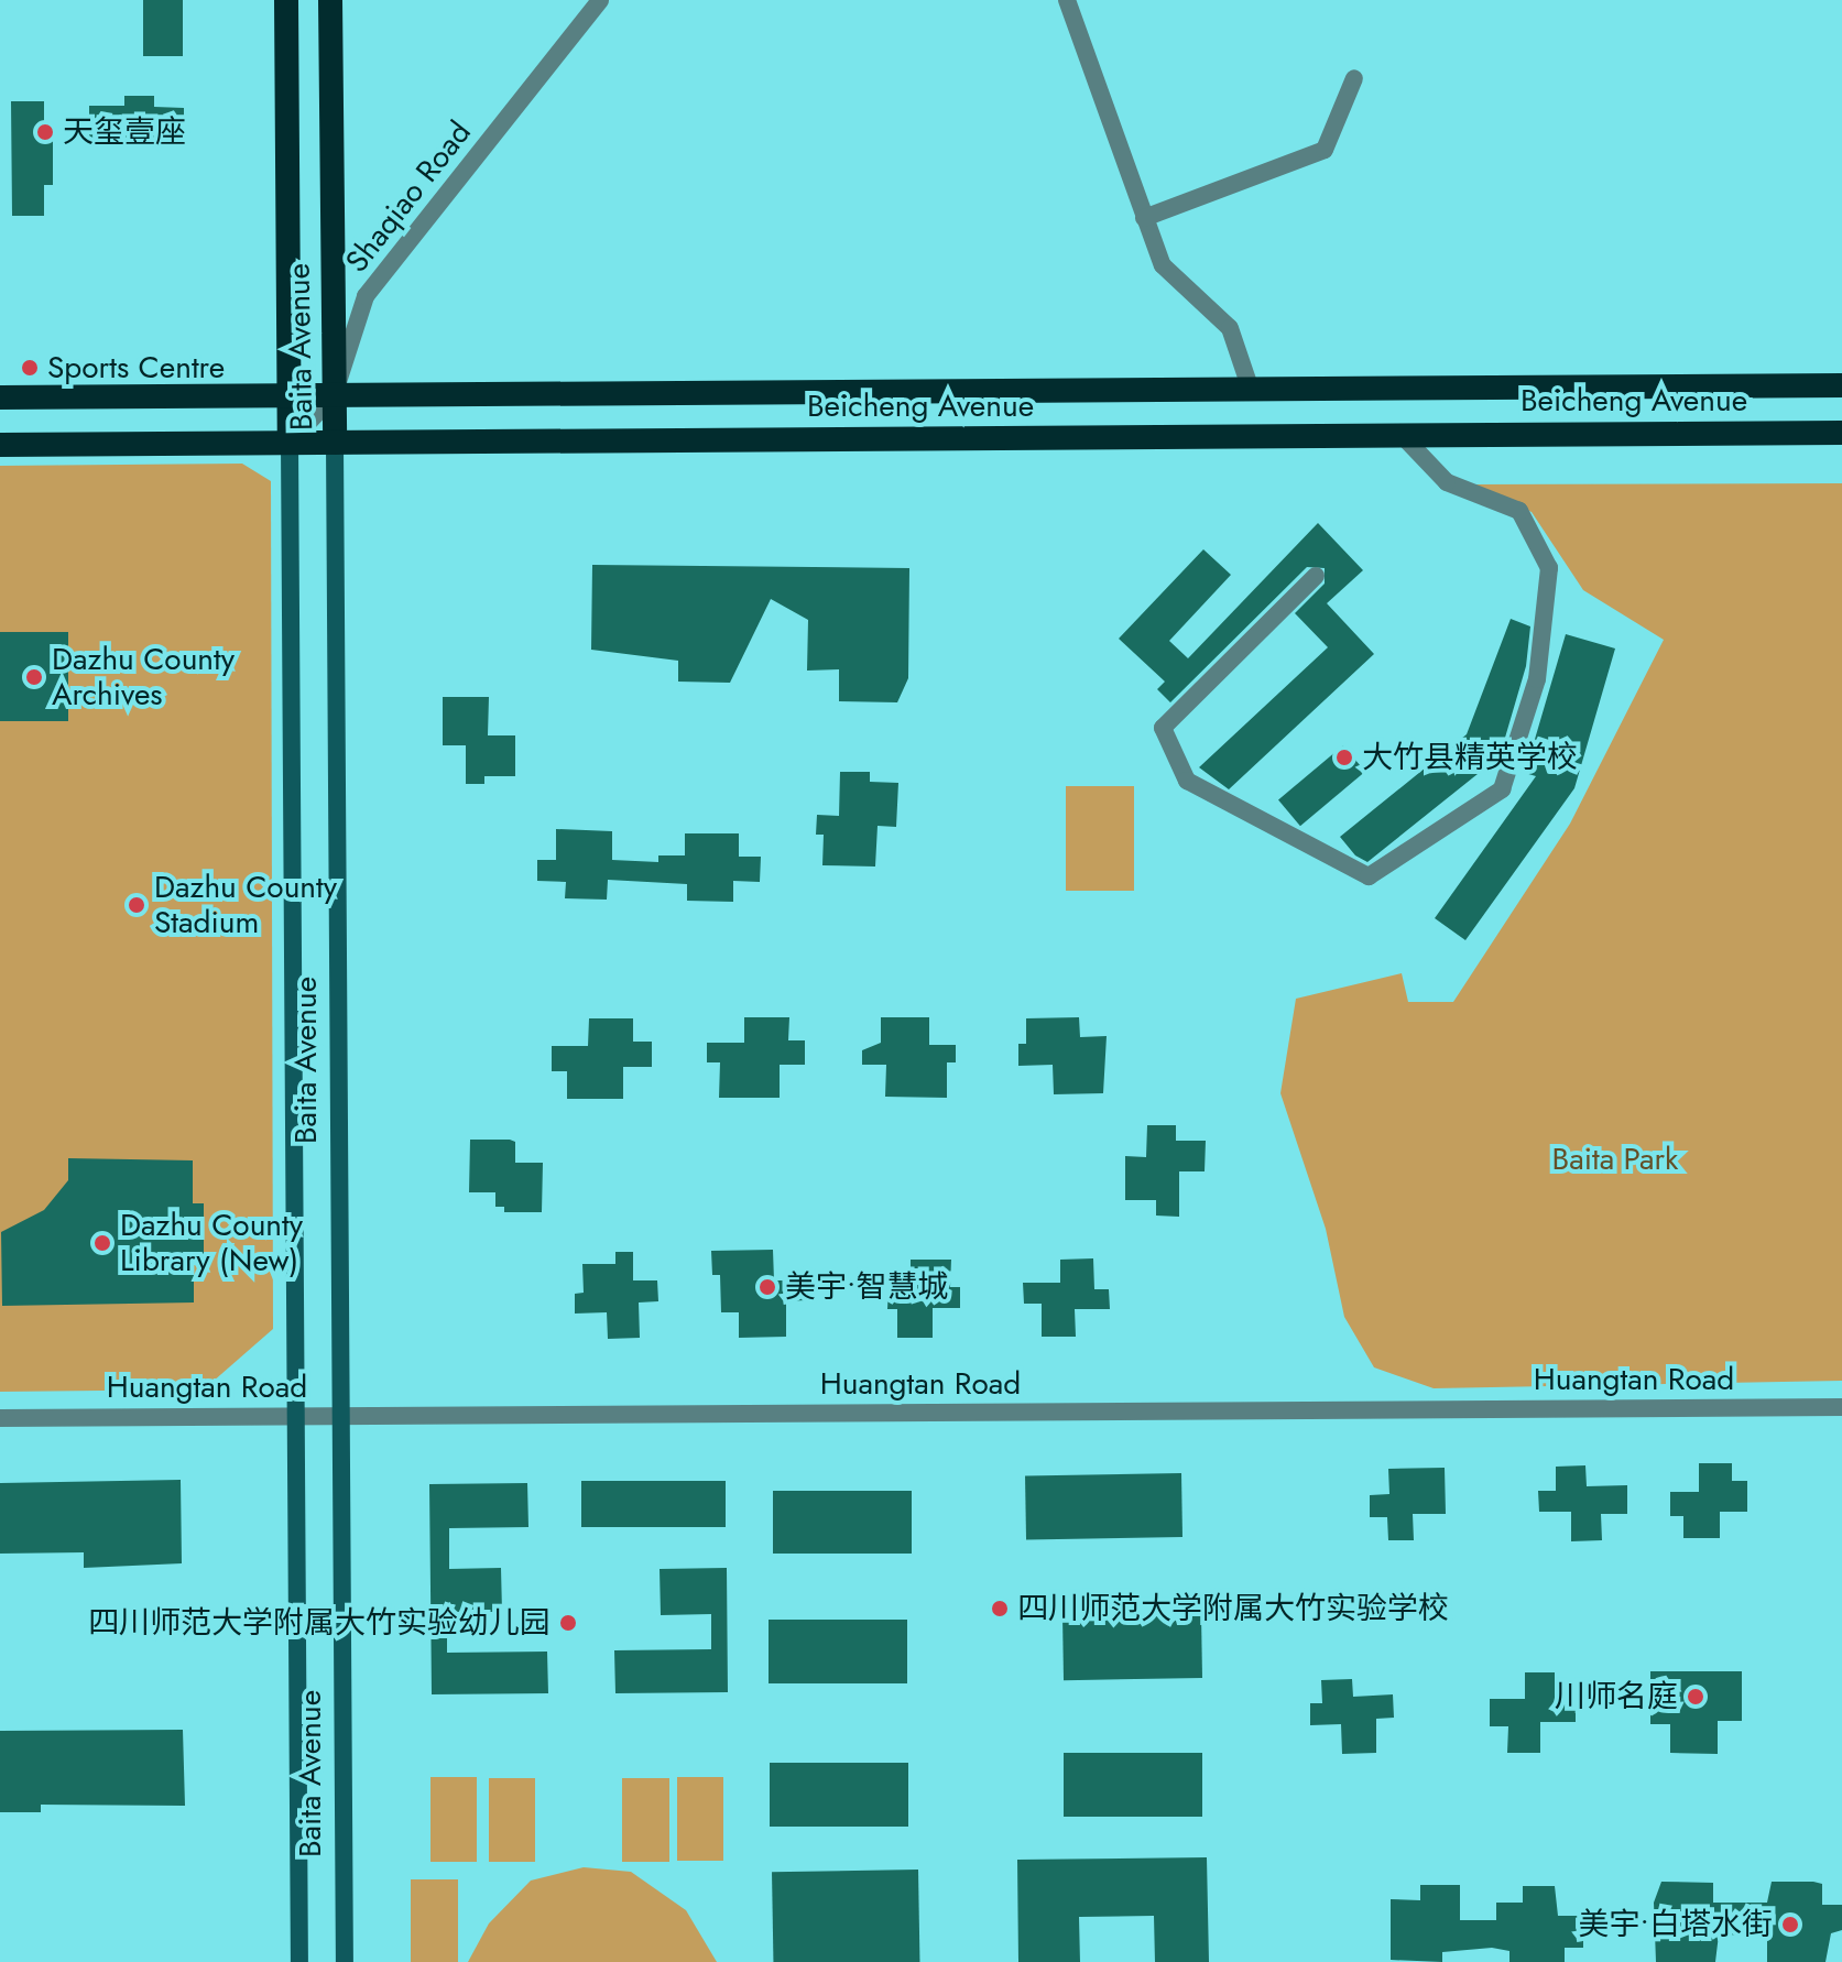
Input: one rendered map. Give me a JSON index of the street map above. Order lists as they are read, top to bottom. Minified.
{"streets":{"highway":["Baita Avenue","Beicheng Avenue"],"street":["Shaqiao Road","Huangtan Road"]},"crossings":[["Shaqiao Road","Baita Avenue"],["Shaqiao Road","Beicheng Avenue"],["Baita Avenue","Beicheng Avenue"],["Baita Avenue","Huangtan Road"]],"parks":["Baita Park"],"places":["天玺壹座","Sports Centre","Dazhu County Archives","大竹县精英学校","Dazhu County Stadium","Dazhu County Library (New)","美宇•智慧城","四川师范大学附属大竹实验学校","四川师范大学附属大竹实验幼儿园","川师名庭","美宇•白塔水街"]}
